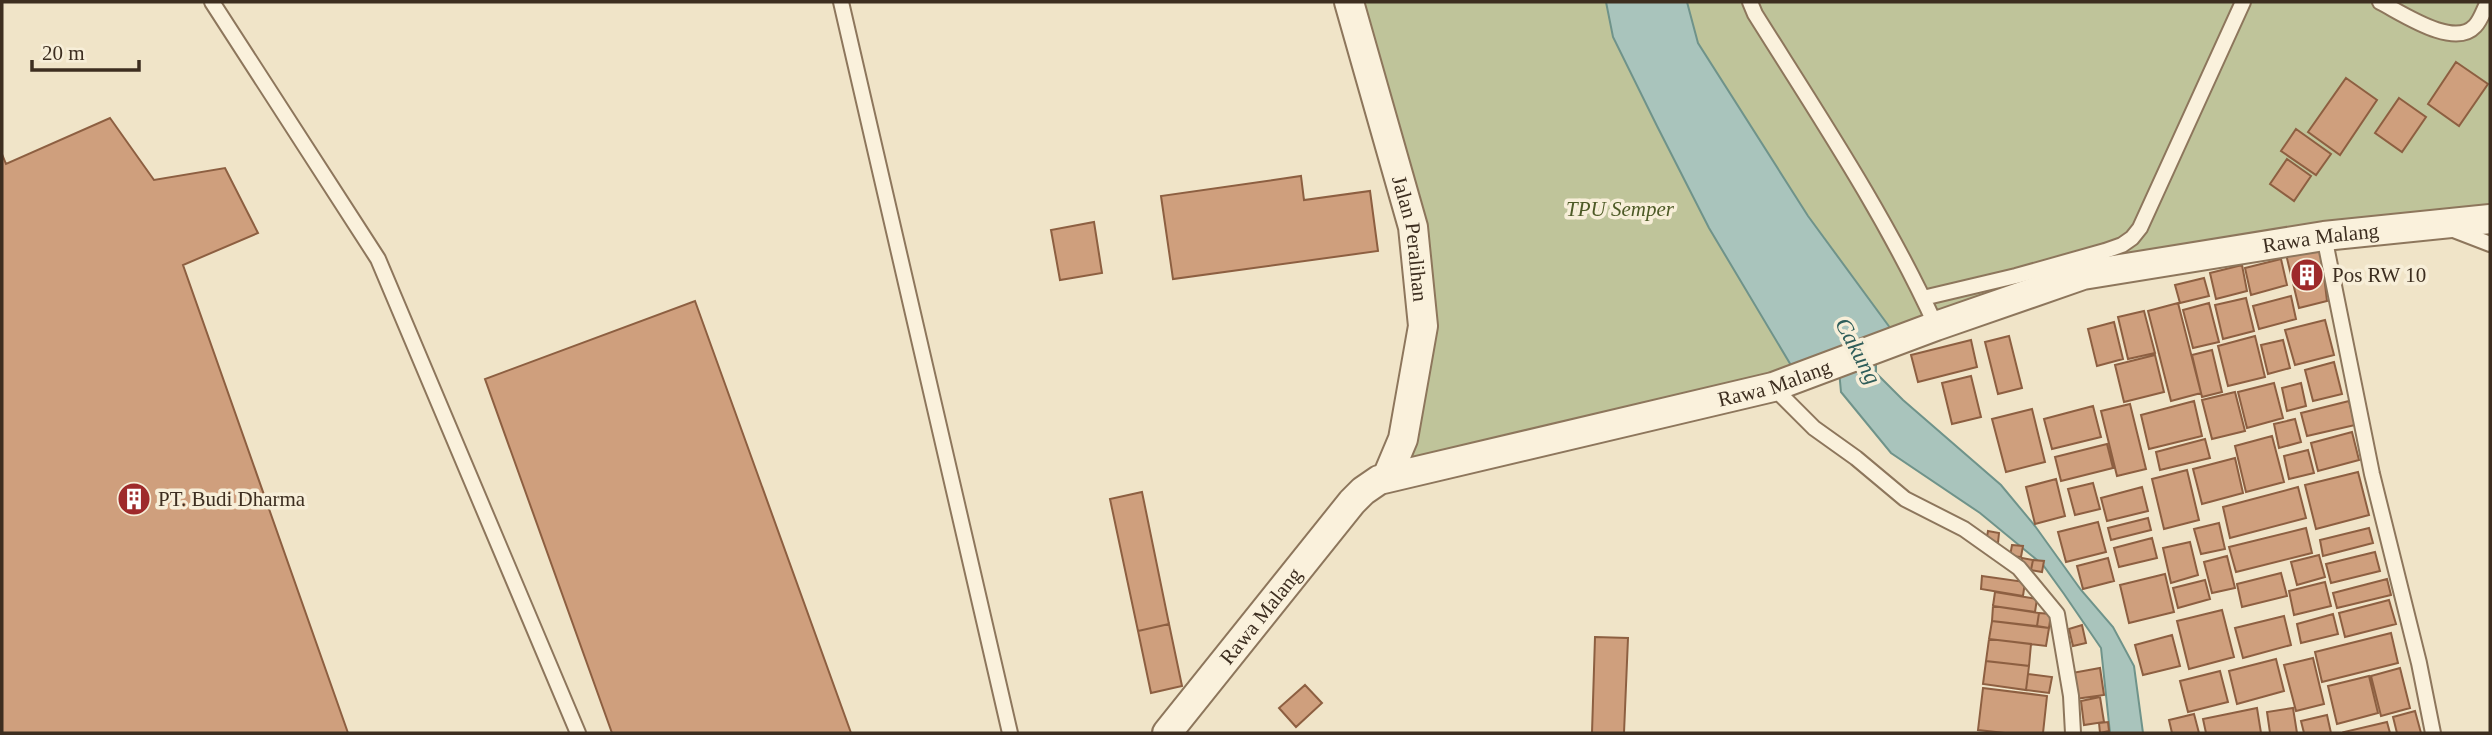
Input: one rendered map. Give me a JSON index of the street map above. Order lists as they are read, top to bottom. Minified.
{"streets":{"street":["Rawa Malang","Jalan Peralihan"]},"crossings":[["Rawa Malang","Jalan Peralihan"]],"water":["Cakung"],"parks":["TPU Semper"],"places":{"building":["Pos RW 10","PT. Budi Dharma"]},"scale_bar":"20 m"}
